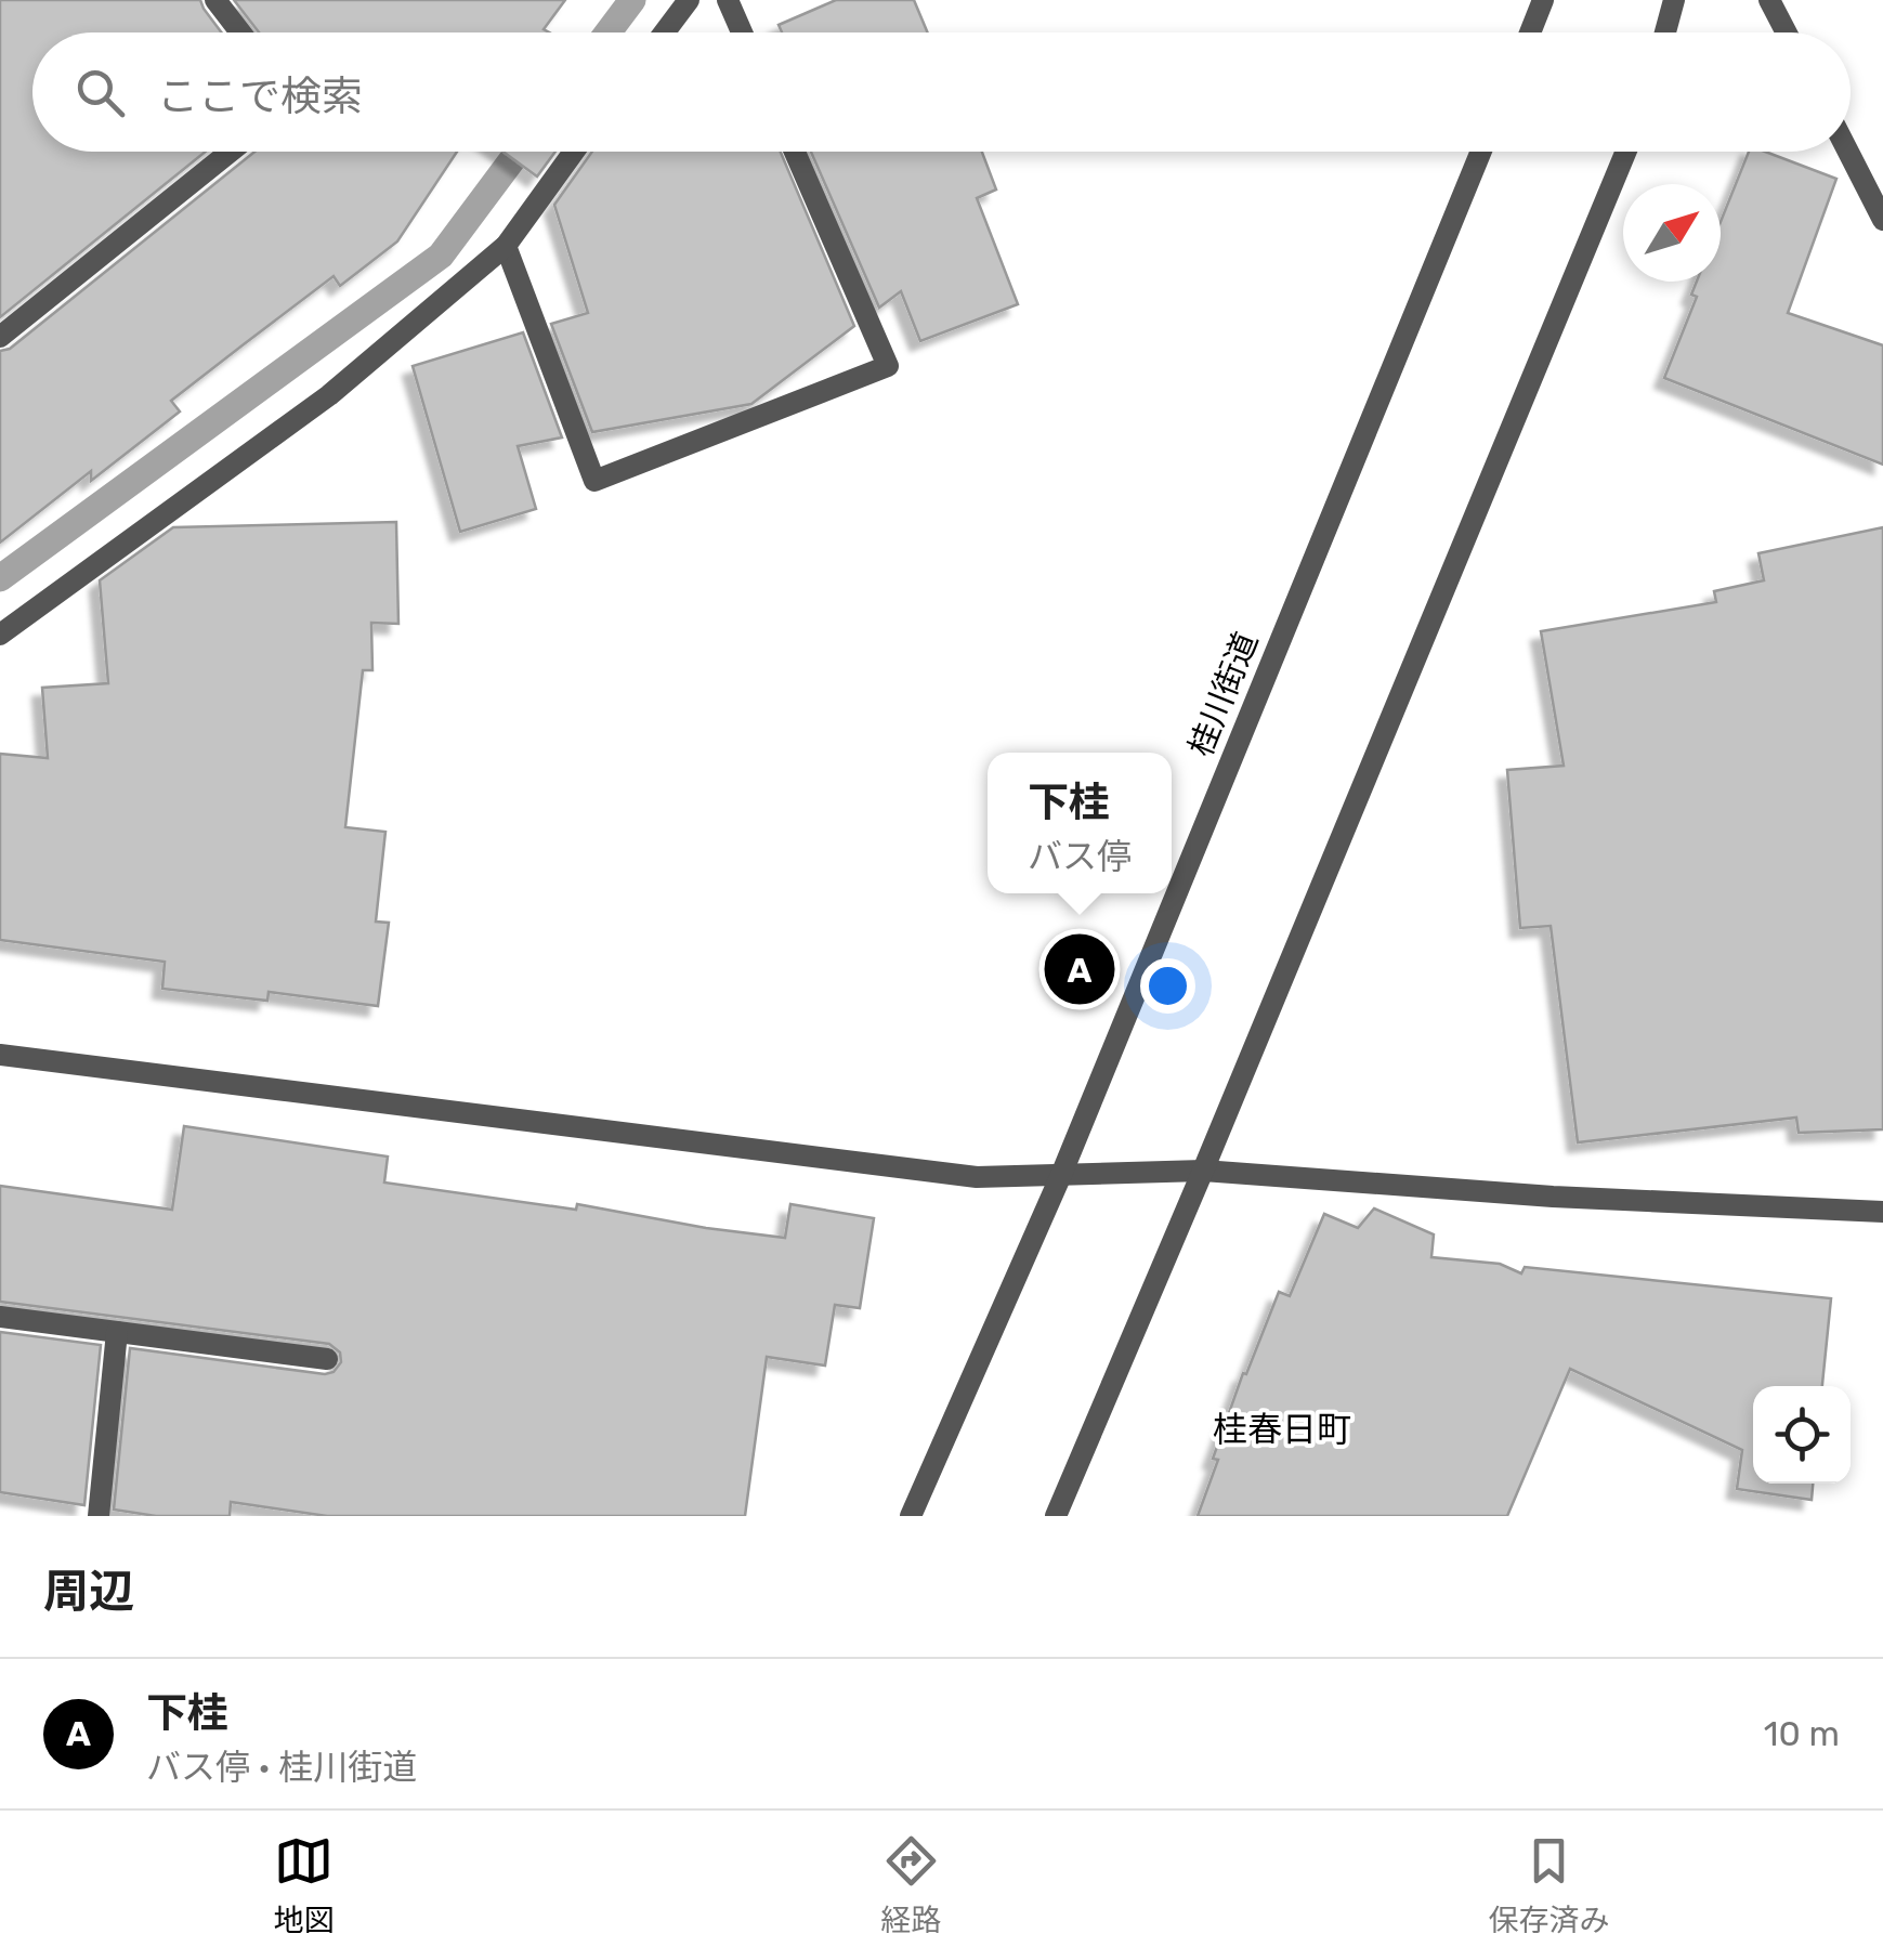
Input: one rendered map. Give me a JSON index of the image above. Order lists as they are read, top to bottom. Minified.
{"streets":{"street":["桂川街道"]},"districts":["桂春日町"],"north":"top right","page":{"search":"ここで検索","popup":["下桂","バス停"],"pins":"A","heading":"周辺","list":[{"mark":"A","name":"下桂","note":"バス停 · 桂川街道","value":"10 m"}],"nav":["地図","経路","保存済み"]}}
